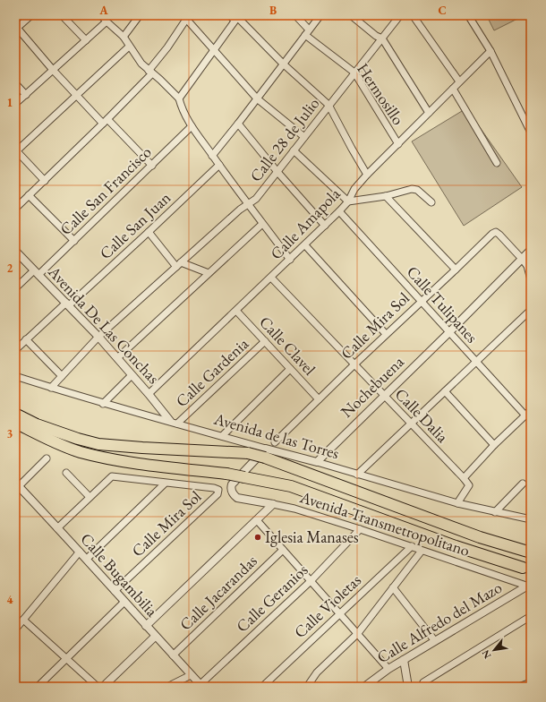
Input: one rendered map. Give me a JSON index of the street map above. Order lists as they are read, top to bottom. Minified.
{"streets":{"street":["Hermosillo","Calle 28 de Julio","Calle San Francisco","Calle Amapola","Calle San Juan","Calle Tulipanes","Avenida De Las Conchas","Calle Mira Sol","Calle Clavel","Calle Gardenia","Nochebuena","Calle Dalia","Avenida de las Torres","Avenida Transmetropolitano","Calle Bugambilia","Calle Jacarandas","Calle Geranios","Calle Violetas","Calle Alfredo del Mazo"]},"crossings":[["Hermosillo","Calle 28 de Julio"],["Hermosillo","Calle Amapola"],["Calle 28 de Julio","Avenida De Las Conchas"],["Calle 28 de Julio","Avenida de las Torres"],["Calle San Francisco","Avenida De Las Conchas"],["Calle Amapola","Calle Tulipanes"],["Calle Amapola","Avenida De Las Conchas"],["Calle Amapola","Calle Clavel"],["Calle Amapola","Calle Dalia"],["Calle San Juan","Avenida De Las Conchas"],["Calle Tulipanes","Calle Mira Sol"],["Calle Tulipanes","Nochebuena"],["Avenida De Las Conchas","Avenida de las Torres"],["Calle Mira Sol","Calle Clavel"],["Calle Mira Sol","Nochebuena"],["Calle Mira Sol","Calle Dalia"],["Calle Mira Sol","Calle Bugambilia"],["Calle Clavel","Calle Gardenia"],["Calle Gardenia","Avenida de las Torres"],["Nochebuena","Calle Dalia"],["Nochebuena","Avenida de las Torres"],["Avenida de las Torres","Avenida Transmetropolitano"],["Avenida Transmetropolitano","Calle Geranios"],["Avenida Transmetropolitano","Calle Violetas"],["Avenida Transmetropolitano","Calle Alfredo del Mazo"],["Calle Bugambilia","Calle Jacarandas"],["Calle Bugambilia","Calle Geranios"]],"places":["Iglesia Manases"],"north":"bottom left","grid":{"columns":["A","B","C"],"rows":["1","2","3","4"]}}
